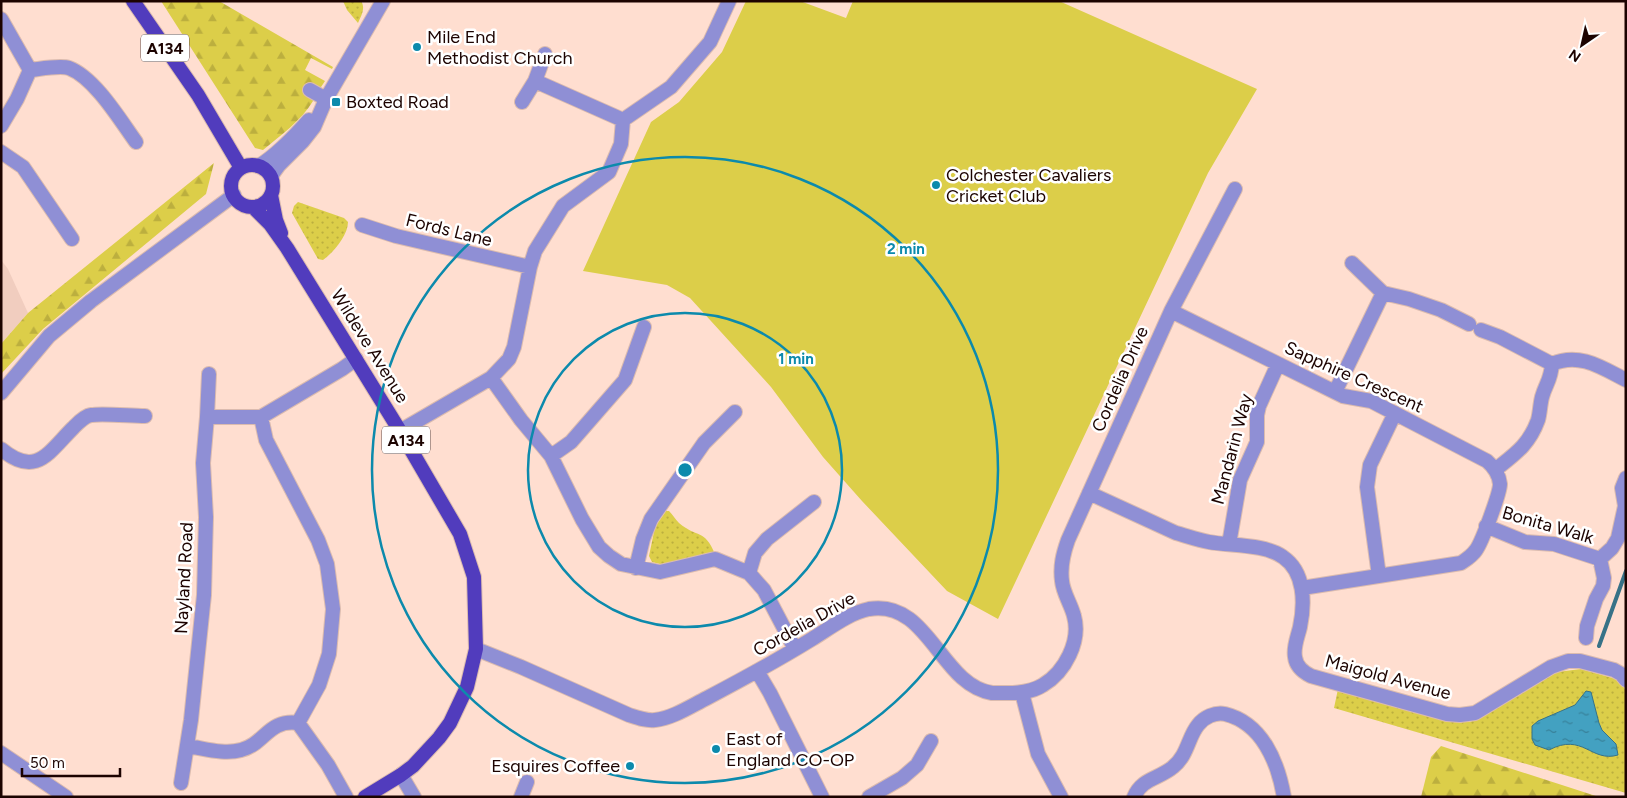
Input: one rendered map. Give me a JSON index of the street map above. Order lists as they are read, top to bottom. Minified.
{"streets":{"main road":["A134","Wildeve Avenue"],"street":["Fords Lane","Sapphire Crescent","Cordelia Drive","Mandarin Way","Bonita Walk","Nayland Road","Maigold Avenue"]},"crossings":[["A134","Wildeve Avenue"],["Wildeve Avenue","Cordelia Drive"],["Sapphire Crescent","Cordelia Drive"],["Sapphire Crescent","Mandarin Way"],["Cordelia Drive","Maigold Avenue"],["Mandarin Way","Maigold Avenue"]],"places":{"other":["Mile End Methodist Church","Colchester Cavaliers Cricket Club","East of England CO-OP","Esquires Coffee"],"transit":["Boxted Road"]},"scale_bar":"50 m","north":"bottom left","rings":["2 min","1 min"]}
